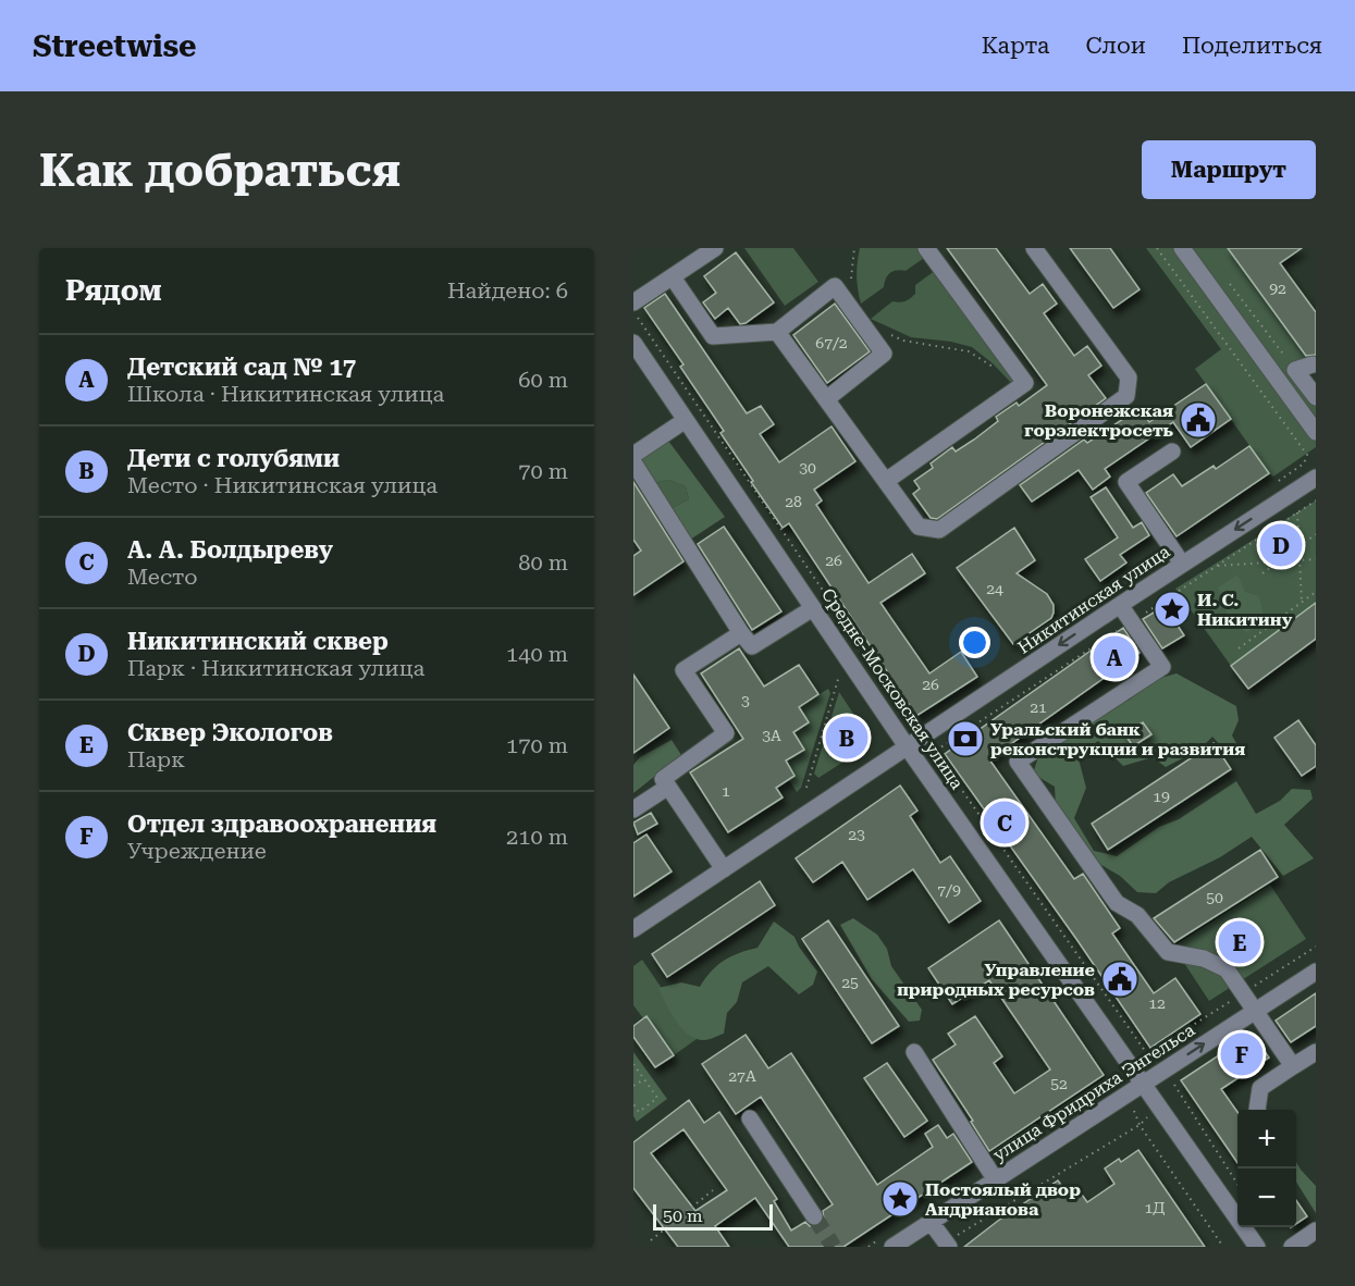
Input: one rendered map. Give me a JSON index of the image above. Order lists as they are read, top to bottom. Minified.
{"streets":{"street":["Никитинская улица","Средне-Московская улица","улица Фридриха Энгельса"]},"crossings":[["Никитинская улица","Средне-Московская улица"],["Средне-Московская улица","улица Фридриха Энгельса"]],"one_way":["Никитинская улица"],"places":{"public building":["Воронежская горэлектросеть","Управление природных ресурсов"],"place":["И. С. Никитину","Постоялый двор Андрианова"],"bank":["Уральский банк реконструкции и развития"]},"house_numbers":["92","67/2","30","28","26","24","26","3","21","3А","1","19","23","7/9","50","25","12","27А","52","1Д"],"scale_bar":"50 m","page":{"header":"Streetwise","nav":["Карта","Слои","Поделиться"],"buttons":"Маршрут","title":"Как добраться","heading":["Рядом","Найдено: 6"],"list":[{"mark":"A","name":"Детский сад № 17","note":"Школа · Никитинская улица","value":"60 m"},{"mark":"B","name":"Дети с голубями","note":"Место · Никитинская улица","value":"70 m"},{"mark":"C","name":"А. А. Болдыреву","note":"Место","value":"80 m"},{"mark":"D","name":"Никитинский сквер","note":"Парк · Никитинская улица","value":"140 m"},{"mark":"E","name":"Сквер Экологов","note":"Парк","value":"170 m"},{"mark":"F","name":"Отдел здравоохранения","note":"Учреждение","value":"210 m"}],"pins":["D","A","B","C","E","F"],"map_buttons":["+","−"],"scale":"50 m"}}
